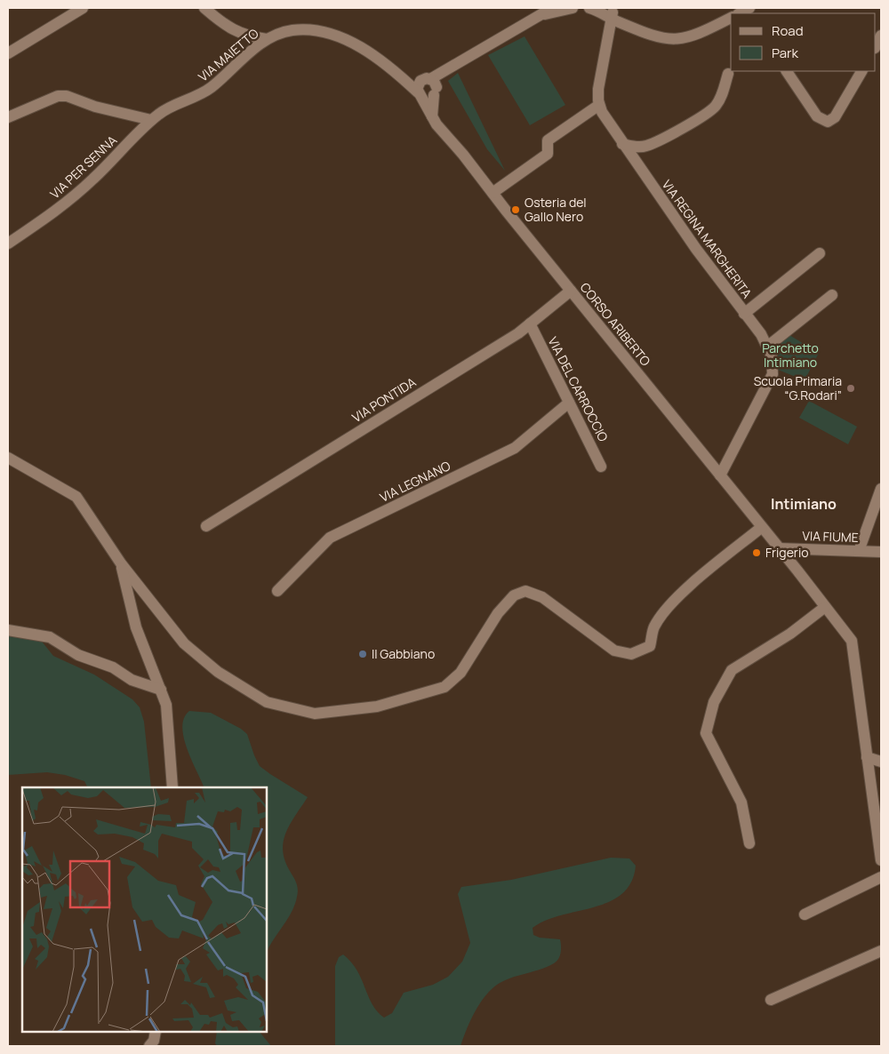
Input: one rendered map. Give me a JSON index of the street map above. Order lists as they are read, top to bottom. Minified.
{"streets":{"street":["VIA MAIETTO","VIA PER SENNA","VIA REGINA MARGHERITA","CORSO ARIBERTO","VIA DEL CARROCCIO","VIA PONTIDA","VIA LEGNANO","VIA FIUME"]},"crossings":[["VIA MAIETTO","VIA PER SENNA"],["VIA MAIETTO","CORSO ARIBERTO"],["VIA REGINA MARGHERITA","CORSO ARIBERTO"],["CORSO ARIBERTO","VIA PONTIDA"],["CORSO ARIBERTO","VIA FIUME"],["VIA DEL CARROCCIO","VIA PONTIDA"],["VIA DEL CARROCCIO","VIA LEGNANO"]],"districts":["Intimiano"],"parks":["Parchetto Intimiano"],"places":["Osteria del Gallo Nero","Scuola Primaria “G.Rodari”","Frigerio","Il Gabbiano"],"legend":["Road","Park"]}
